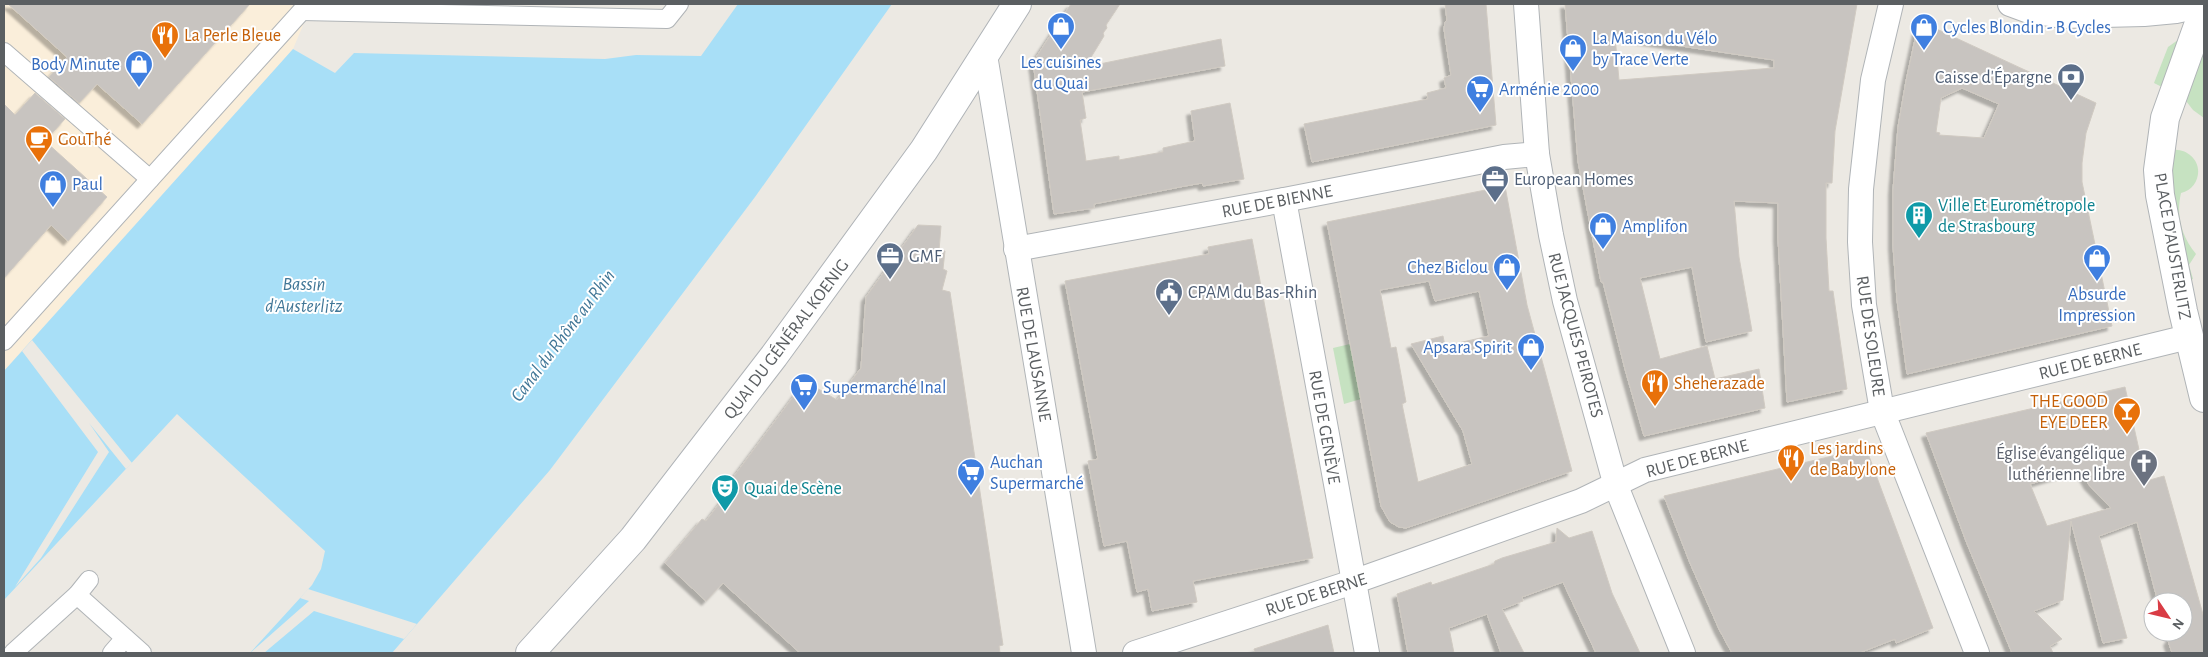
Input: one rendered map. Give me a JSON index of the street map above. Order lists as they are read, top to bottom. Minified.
{"streets":{"main road":["PLACE D'AUSTERLITZ","QUAI DU GÉNÉRAL KOENIG"],"street":["RUE DE BIENNE","RUE JACQUES PEIROTES","RUE DE SOLEURE","RUE DE LAUSANNE","RUE DE BERNE","RUE DE GENÈVE"]},"crossings":[["RUE DE BIENNE","RUE JACQUES PEIROTES"],["RUE DE BIENNE","RUE DE LAUSANNE"],["RUE DE BIENNE","RUE DE GENÈVE"],["PLACE D'AUSTERLITZ","RUE DE BERNE"],["RUE JACQUES PEIROTES","RUE DE BERNE"],["RUE DE SOLEURE","RUE DE BERNE"],["QUAI DU GÉNÉRAL KOENIG","RUE DE LAUSANNE"],["RUE DE BERNE","RUE DE GENÈVE"]],"water":["Bassin d'Austerlitz","Canal du Rhône au Rhin"],"places":{"shop":["Les cuisines du Quai","Cycles Blondin - B Cycles","La Maison du Vélo by Trace Verte","Body Minute","Paul","Amplifon","Absurde Impression","Chez Biclou","Apsara Spirit"],"restaurant":["La Perle Bleue","Sheherazade","Les jardins de Babylone"],"bank":["Caisse d'Épargne"],"supermarket":["Arménie 2000","Supermarché Inal","Auchan Supermarché"],"cafe":["GouThé"],"office":["European Homes","GMF"],"building":["Ville Et Eurométropole de Strasbourg"],"public building":["CPAM du Bas-Rhin"],"bar":["THE GOOD EYE DEER"],"church":["Église évangélique luthérienne libre"],"theatre":["Quai de Scène"]},"north":"bottom right"}
